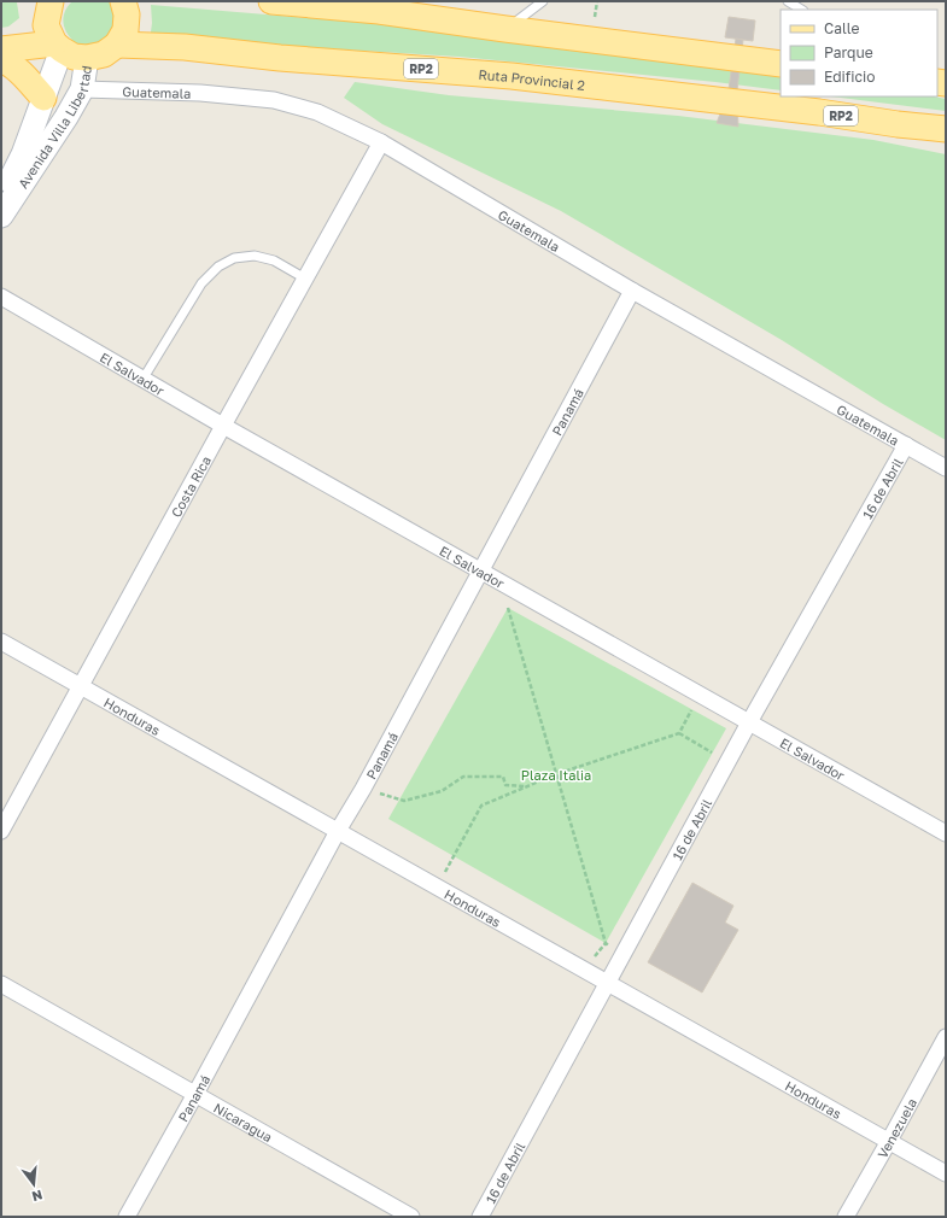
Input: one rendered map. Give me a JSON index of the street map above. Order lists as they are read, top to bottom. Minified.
{"streets":{"main road":["RP2","Ruta Provincial 2"],"street":["Guatemala","Avenida Villa Libertad","El Salvador","Panamá","Costa Rica","16 de Abril","Honduras","Nicaragua","Venezuela"]},"crossings":[["Guatemala","Avenida Villa Libertad"],["Guatemala","Panamá"],["Guatemala","Costa Rica"],["Guatemala","16 de Abril"],["El Salvador","Panamá"],["El Salvador","Costa Rica"],["El Salvador","16 de Abril"],["Panamá","Honduras"],["Panamá","Nicaragua"],["Costa Rica","Honduras"],["16 de Abril","Honduras"],["Honduras","Venezuela"]],"parks":["Plaza Italia"],"legend":["Calle","Parque","Edificio"],"north":"bottom"}
